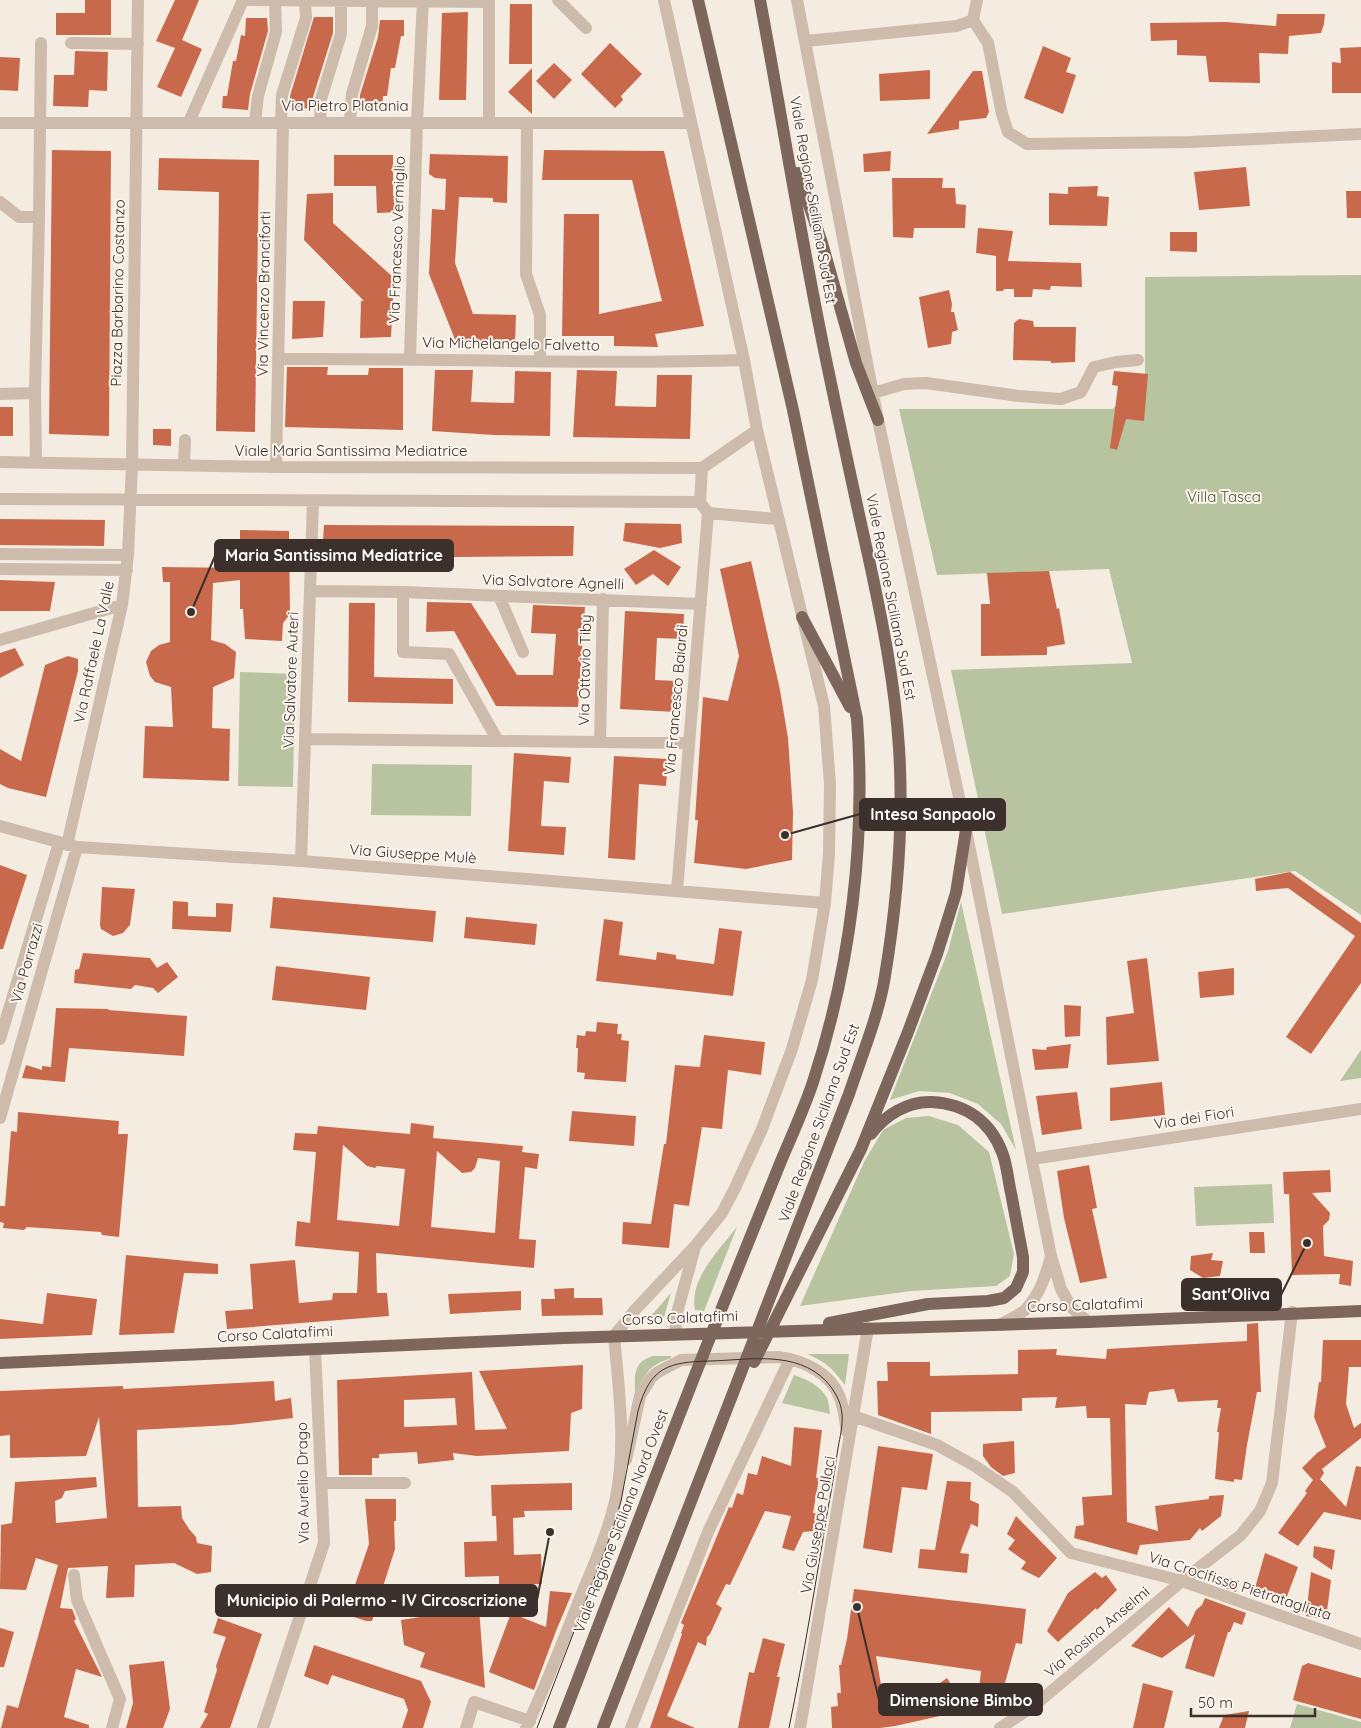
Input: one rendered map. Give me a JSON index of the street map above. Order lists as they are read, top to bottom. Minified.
{"streets":{"main road":["Viale Regione Siciliana Sud Est","Corso Calatafimi","Viale Regione Siciliana Nord Ovest"],"street":["Via Pietro Platania","Via Francesco Vermiglio","Piazza Barbarino Costanzo","Via Vincenzo Branciforti","Via Michelangelo Falvetto","Viale Maria Santissima Mediatrice","Via Salvatore Agnelli","Via Raffaele La Valle","Via Ottavio Tiby","Via Salvatore Auteri","Via Francesco Baiardi","Via Giuseppe Mulè","Via Porrazzi","Via dei Fiori","Via Aurelio Drago","Via Giuseppe Pollaci","Via Crocifisso Pietratagliata","Via Rosina Anselmi"]},"crossings":[["Via Pietro Platania","Via Francesco Vermiglio"],["Via Pietro Platania","Piazza Barbarino Costanzo"],["Via Pietro Platania","Via Vincenzo Branciforti"],["Viale Regione Siciliana Sud Est","Via dei Fiori"],["Viale Regione Siciliana Sud Est","Corso Calatafimi"],["Viale Regione Siciliana Sud Est","Viale Regione Siciliana Nord Ovest"],["Via Francesco Vermiglio","Via Michelangelo Falvetto"],["Piazza Barbarino Costanzo","Viale Maria Santissima Mediatrice"],["Piazza Barbarino Costanzo","Via Raffaele La Valle"],["Via Vincenzo Branciforti","Via Michelangelo Falvetto"],["Via Vincenzo Branciforti","Viale Maria Santissima Mediatrice"],["Viale Maria Santissima Mediatrice","Via Raffaele La Valle"],["Via Salvatore Agnelli","Via Ottavio Tiby"],["Via Salvatore Agnelli","Via Salvatore Auteri"],["Via Salvatore Agnelli","Via Francesco Baiardi"],["Via Raffaele La Valle","Via Giuseppe Mulè"],["Via Raffaele La Valle","Via Porrazzi"],["Via Salvatore Auteri","Via Giuseppe Mulè"],["Via Francesco Baiardi","Via Giuseppe Mulè"],["Via Giuseppe Mulè","Via Porrazzi"],["Corso Calatafimi","Via Aurelio Drago"],["Corso Calatafimi","Viale Regione Siciliana Nord Ovest"],["Corso Calatafimi","Via Giuseppe Pollaci"],["Corso Calatafimi","Via Rosina Anselmi"],["Via Giuseppe Pollaci","Via Crocifisso Pietratagliata"],["Via Crocifisso Pietratagliata","Via Rosina Anselmi"]],"parks":["Villa Tasca"],"places":["Maria Santissima Mediatrice","Intesa Sanpaolo","Sant'Oliva","Municipio di Palermo - IV Circoscrizione","Dimensione Bimbo"],"scale_bar":"50 m"}
